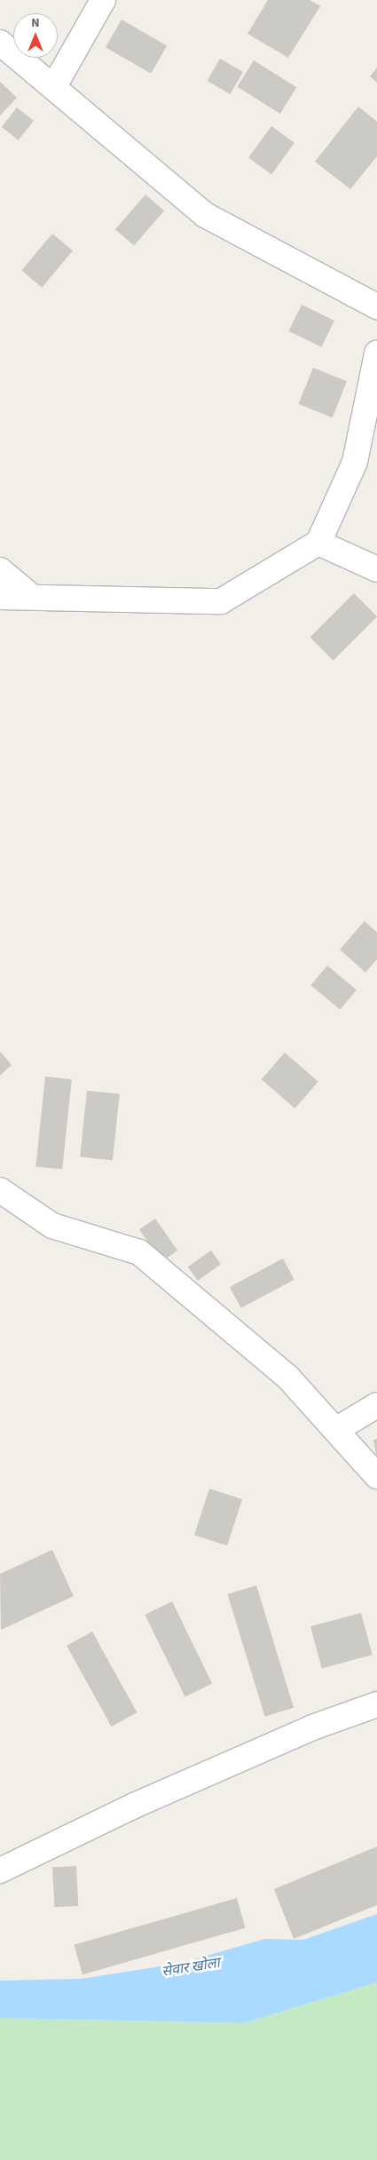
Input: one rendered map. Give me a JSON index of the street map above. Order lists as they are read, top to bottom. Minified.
{"water":["सेवार खोला"],"north":"top"}
